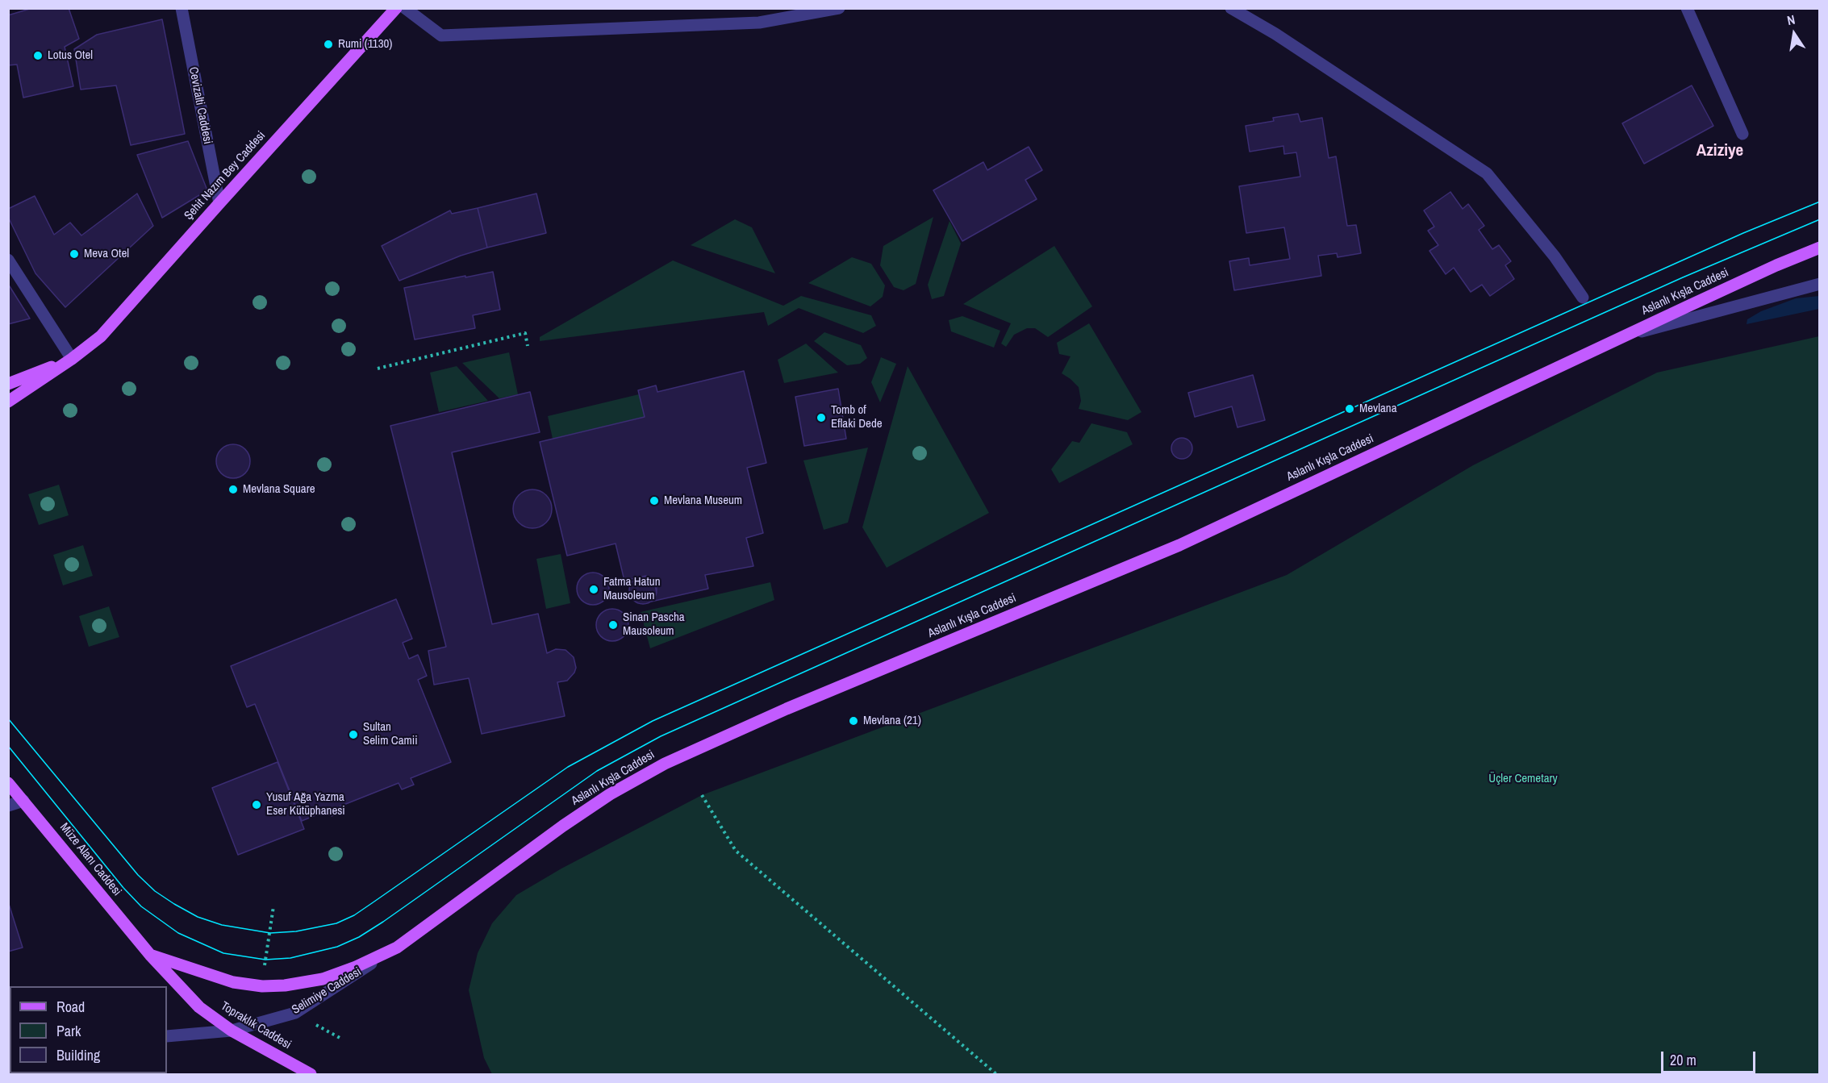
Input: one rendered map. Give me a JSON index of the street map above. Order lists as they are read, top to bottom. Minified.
{"streets":{"main road":["Şehit Nazım Bey Caddesi","Aslanlı Kışla Caddesi","Müze Alanı Caddesi","Topraklık Caddesi"],"street":["Cevizalti Caddesi","Selimiye Caddesi"]},"crossings":[["Cevizalti Caddesi","Şehit Nazım Bey Caddesi"],["Aslanlı Kışla Caddesi","Müze Alanı Caddesi"],["Aslanlı Kışla Caddesi","Selimiye Caddesi"],["Aslanlı Kışla Caddesi","Topraklık Caddesi"],["Müze Alanı Caddesi","Topraklık Caddesi"],["Selimiye Caddesi","Topraklık Caddesi"]],"districts":["Aziziye"],"parks":["Üçler Cemetary"],"places":["Rumi (1130)","Lotus Otel","Meva Otel","Mevlana","Tomb of Eflaki Dede","Mevlana Square","Mevlana Museum","Fatma Hatun Mausoleum","Sinan Pascha Mausoleum","Mevlana (21)","Sultan Selim Camii","Yusuf Ağa Yazma Eser Kütüphanesi"],"legend":["Road","Park","Building"],"scale_bar":"20 m","north":"top"}
